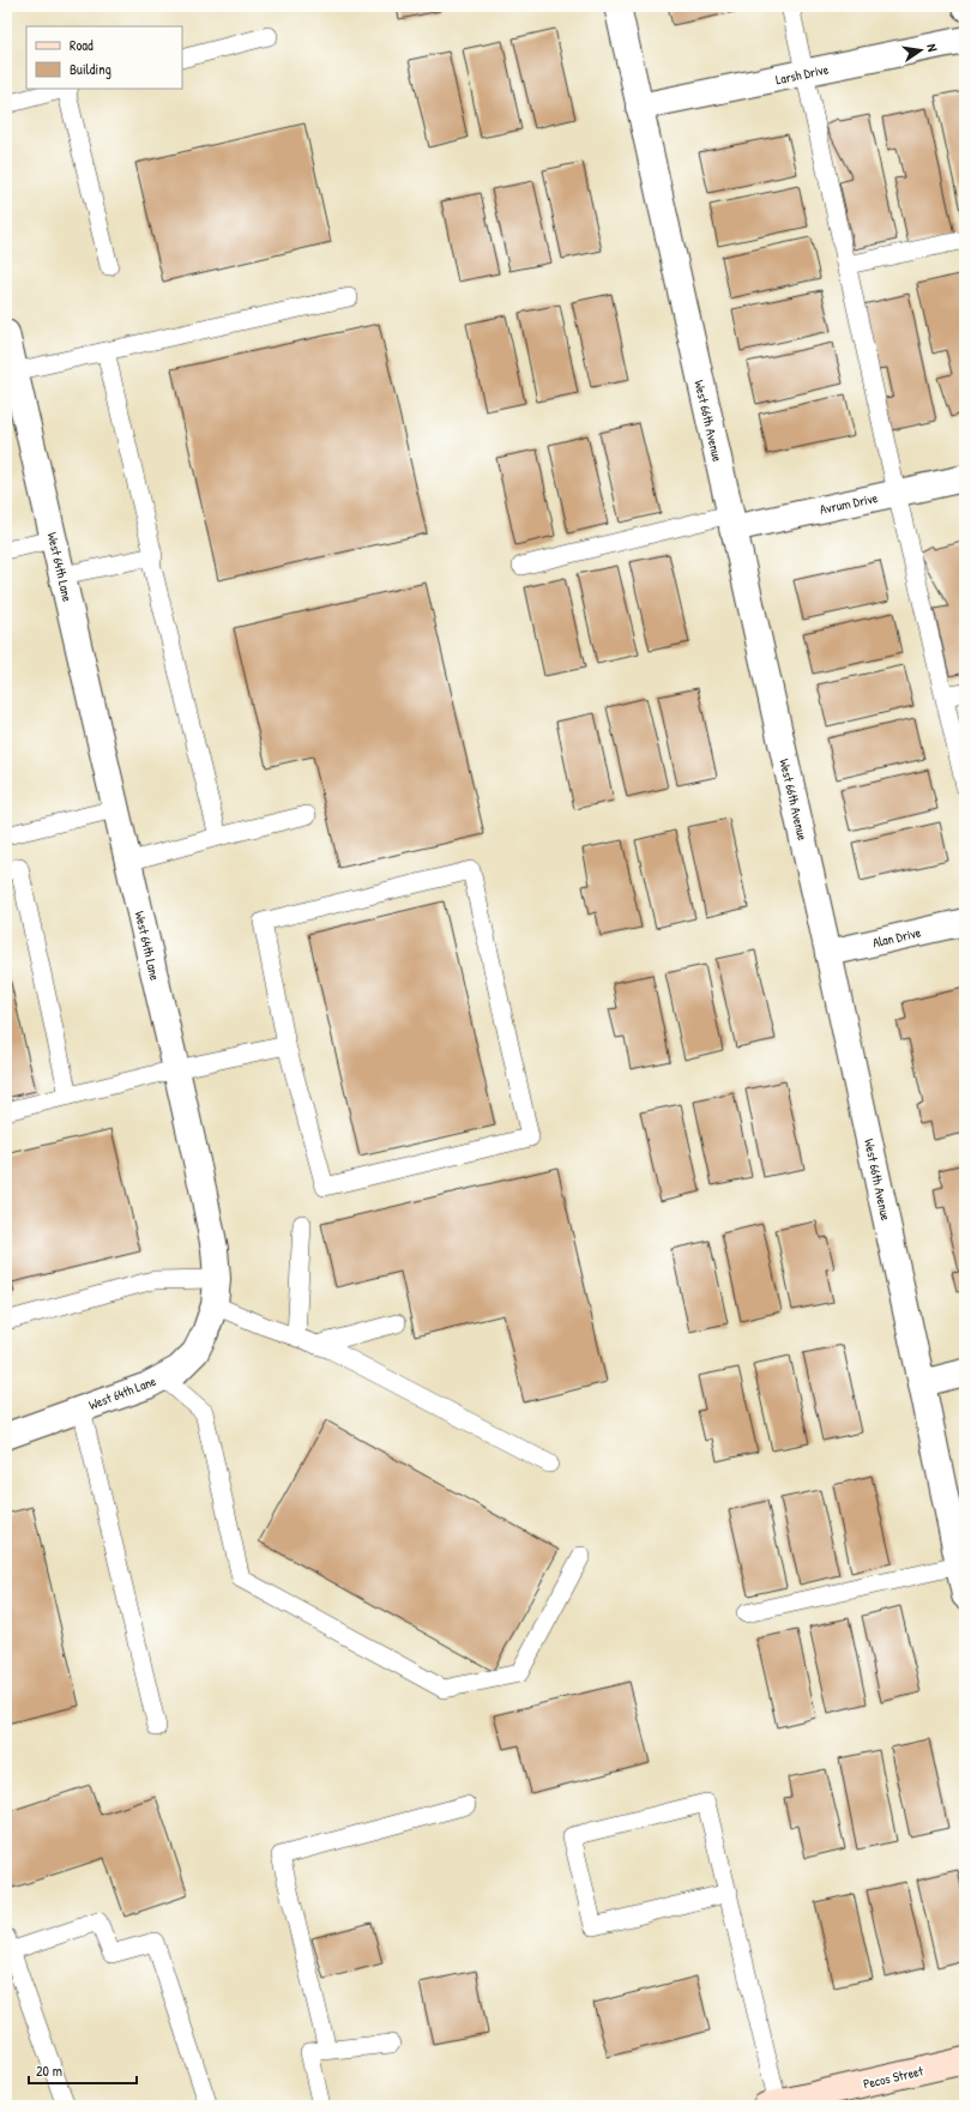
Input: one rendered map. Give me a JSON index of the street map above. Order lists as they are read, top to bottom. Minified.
{"streets":{"main road":["Pecos Street"],"street":["Larsh Drive","West 66th Avenue","Avrum Drive","West 64th Lane","Alan Drive"]},"crossings":[["Larsh Drive","West 66th Avenue"],["West 66th Avenue","Avrum Drive"],["West 66th Avenue","Alan Drive"]],"legend":["Road","Building"],"scale_bar":"20 m","north":"right"}
